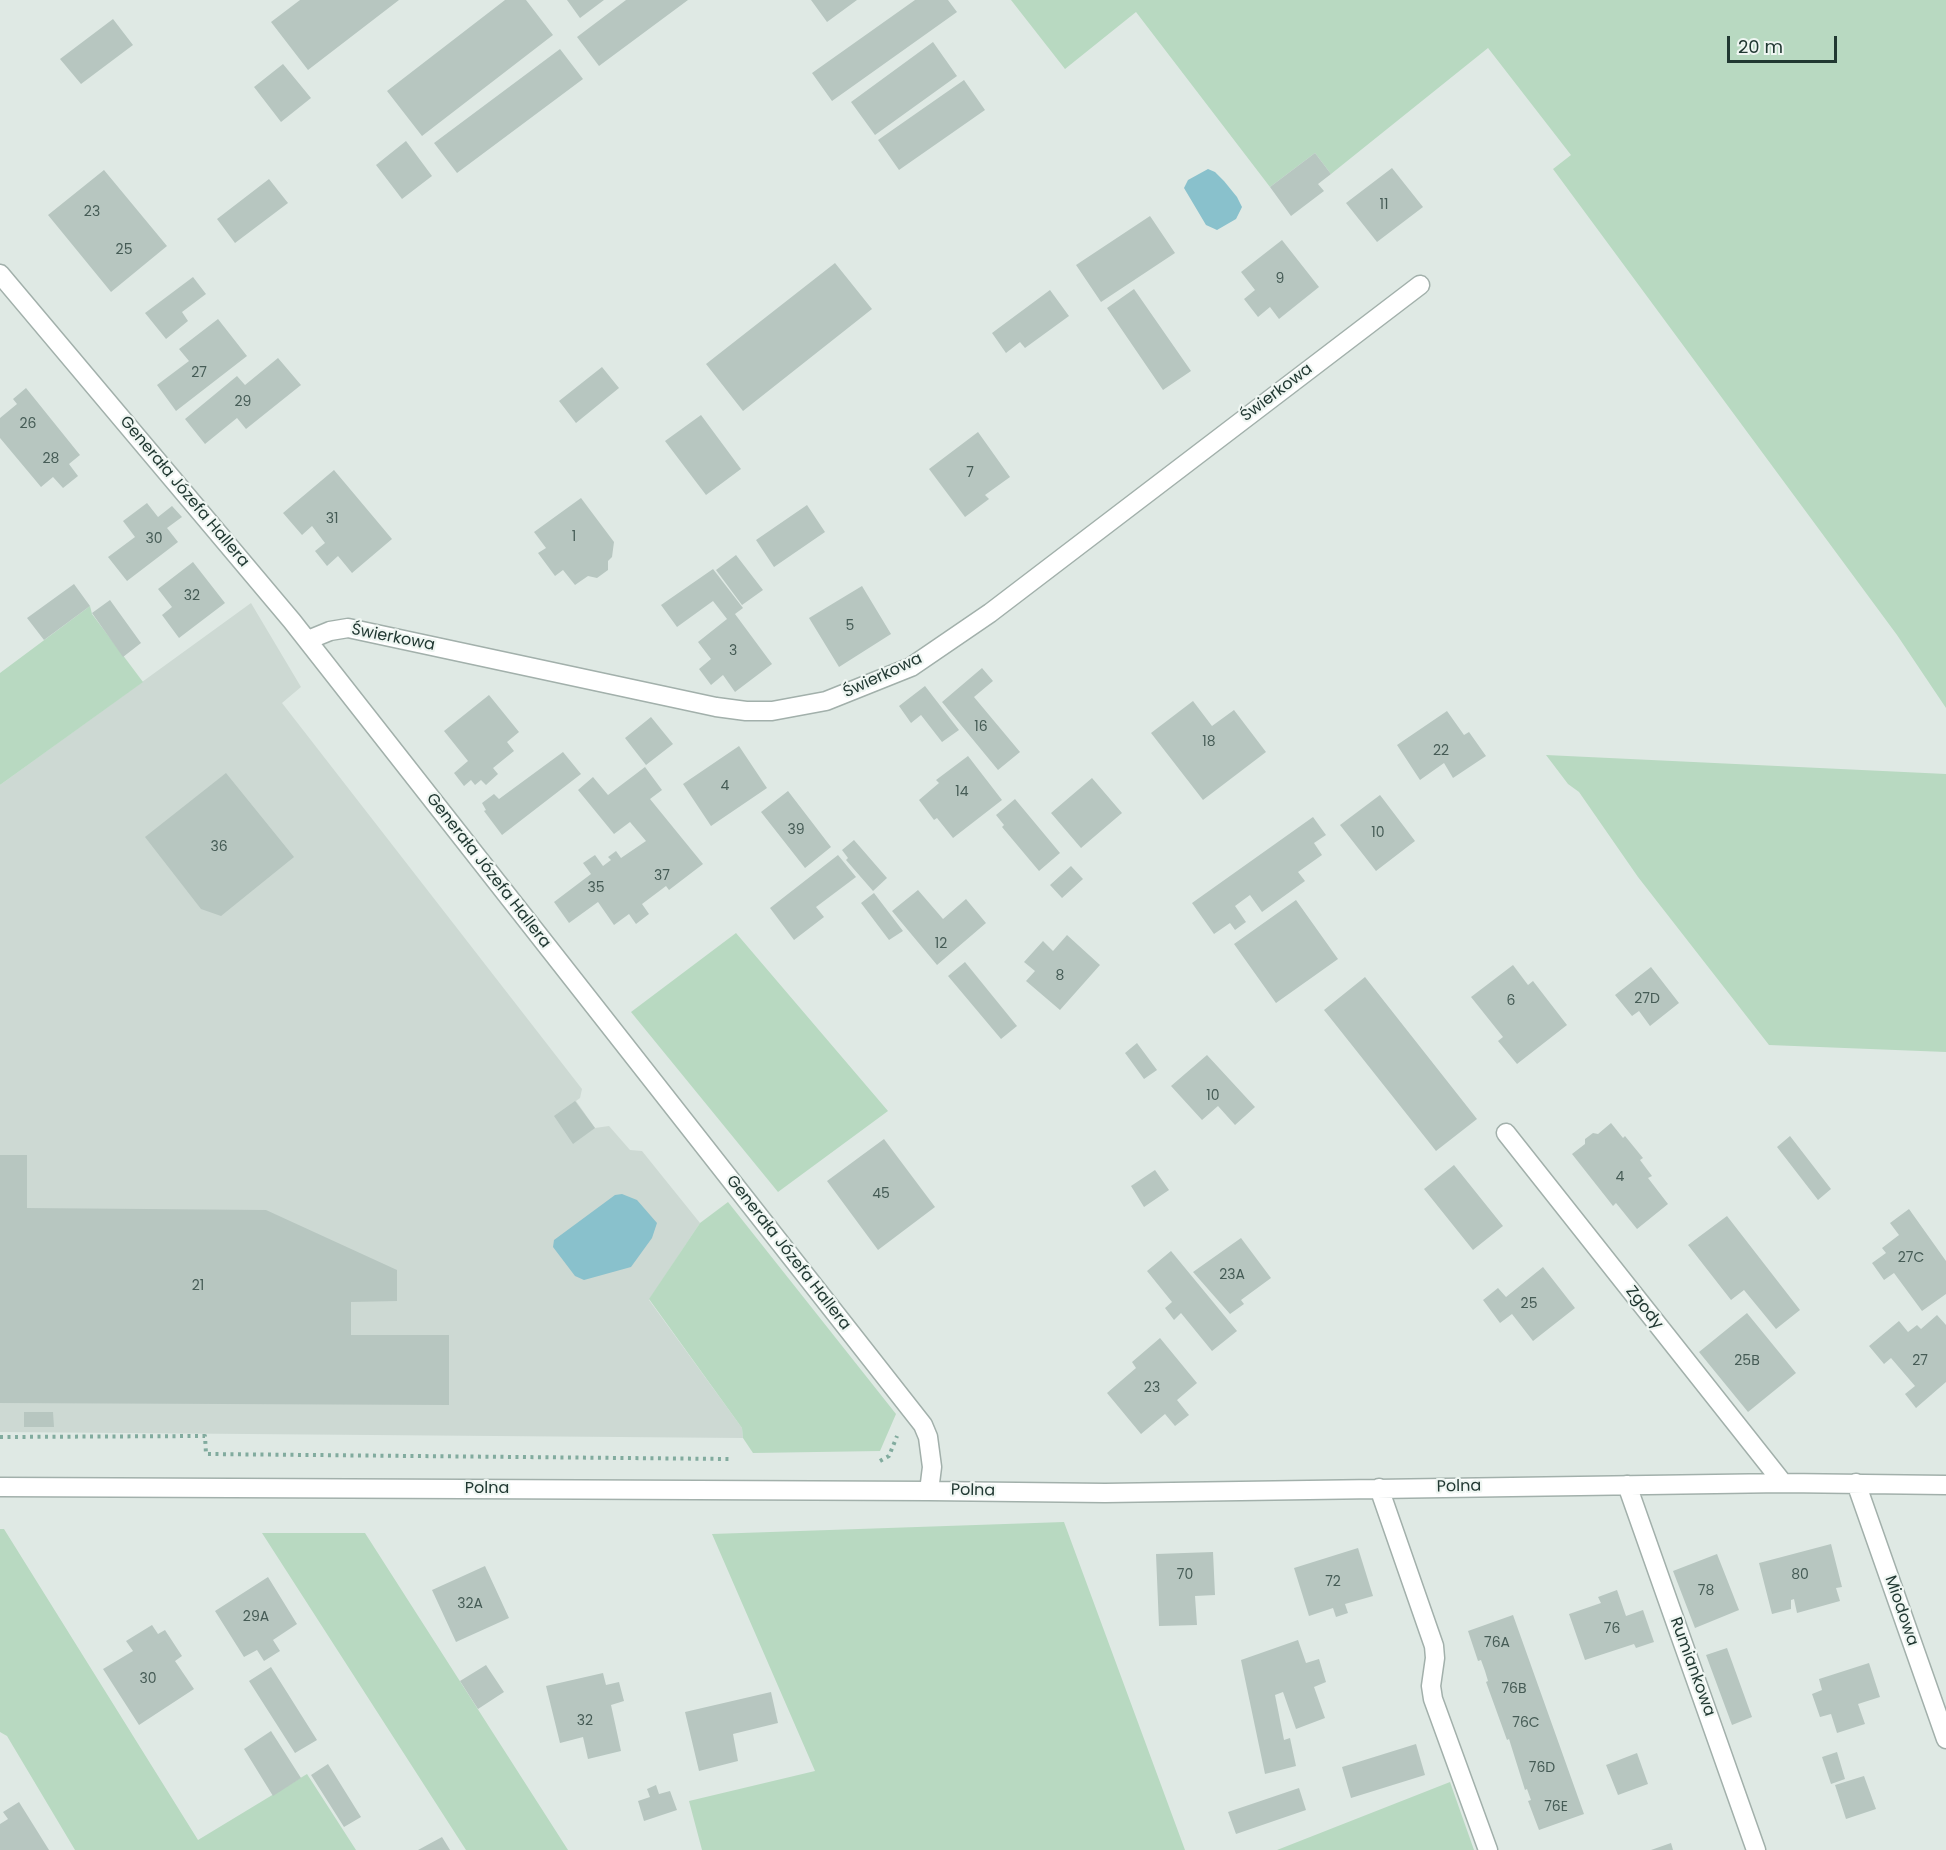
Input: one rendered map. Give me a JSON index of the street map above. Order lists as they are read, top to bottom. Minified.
{"streets":{"street":["Świerkowa","Generała Józefa Hallera","Zgody","Polna","Miodowa","Rumiankowa"]},"crossings":[["Świerkowa","Generała Józefa Hallera"],["Generała Józefa Hallera","Polna"],["Zgody","Polna"],["Polna","Miodowa"],["Polna","Rumiankowa"]],"house_numbers":["11","23","25","9","27","29","26","28","7","31","1","30","32","5","3","16","18","22","4","14","39","10","36","37","35","12","8","27D","6","10","4","45","27C","23A","21","25","25B","27","23","70","80","72","78","32A","29A","76","76A","30","76B","32","76C","76D","76E"],"scale_bar":"20 m"}
